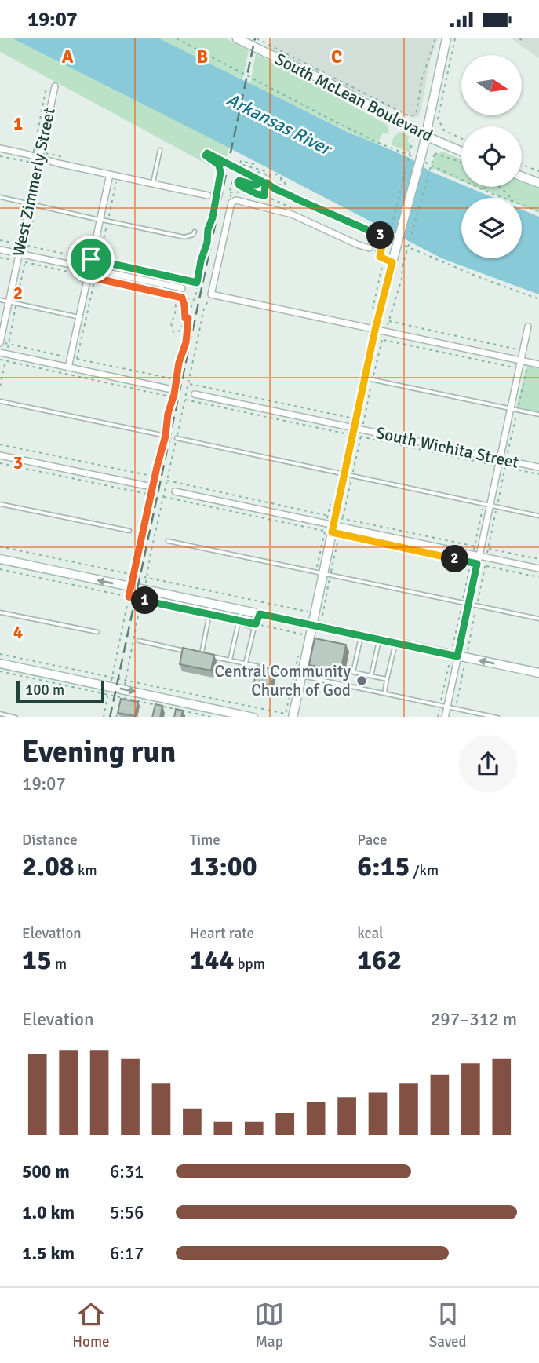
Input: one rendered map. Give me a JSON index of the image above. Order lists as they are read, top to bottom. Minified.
{"streets":{"street":["South McLean Boulevard","West Zimmerly Street","South Wichita Street"]},"water":["Arkansas River"],"places":["Central Community Church of God"],"scale_bar":"100 m","north":"right","page":{"status":"19:07","pins":["3","2","1"],"scale":"100 m","heading":["Evening run","19:07"],"stats":[["Distance","2.08 km"],["Time","13:00"],["Pace","6:15 /km"],["Elevation","15 m"],["Heart rate","144 bpm"],["kcal","162"]],"chart":["Elevation","297–312 m"],"list":[{"name":"500 m","note":"6:31"},{"name":"1.0 km","note":"5:56"},{"name":"1.5 km","note":"6:17"}],"tabs":["Home","Map","Saved"]},"grid":{"columns":["A","B","C"],"rows":["1","2","3","4"]}}
